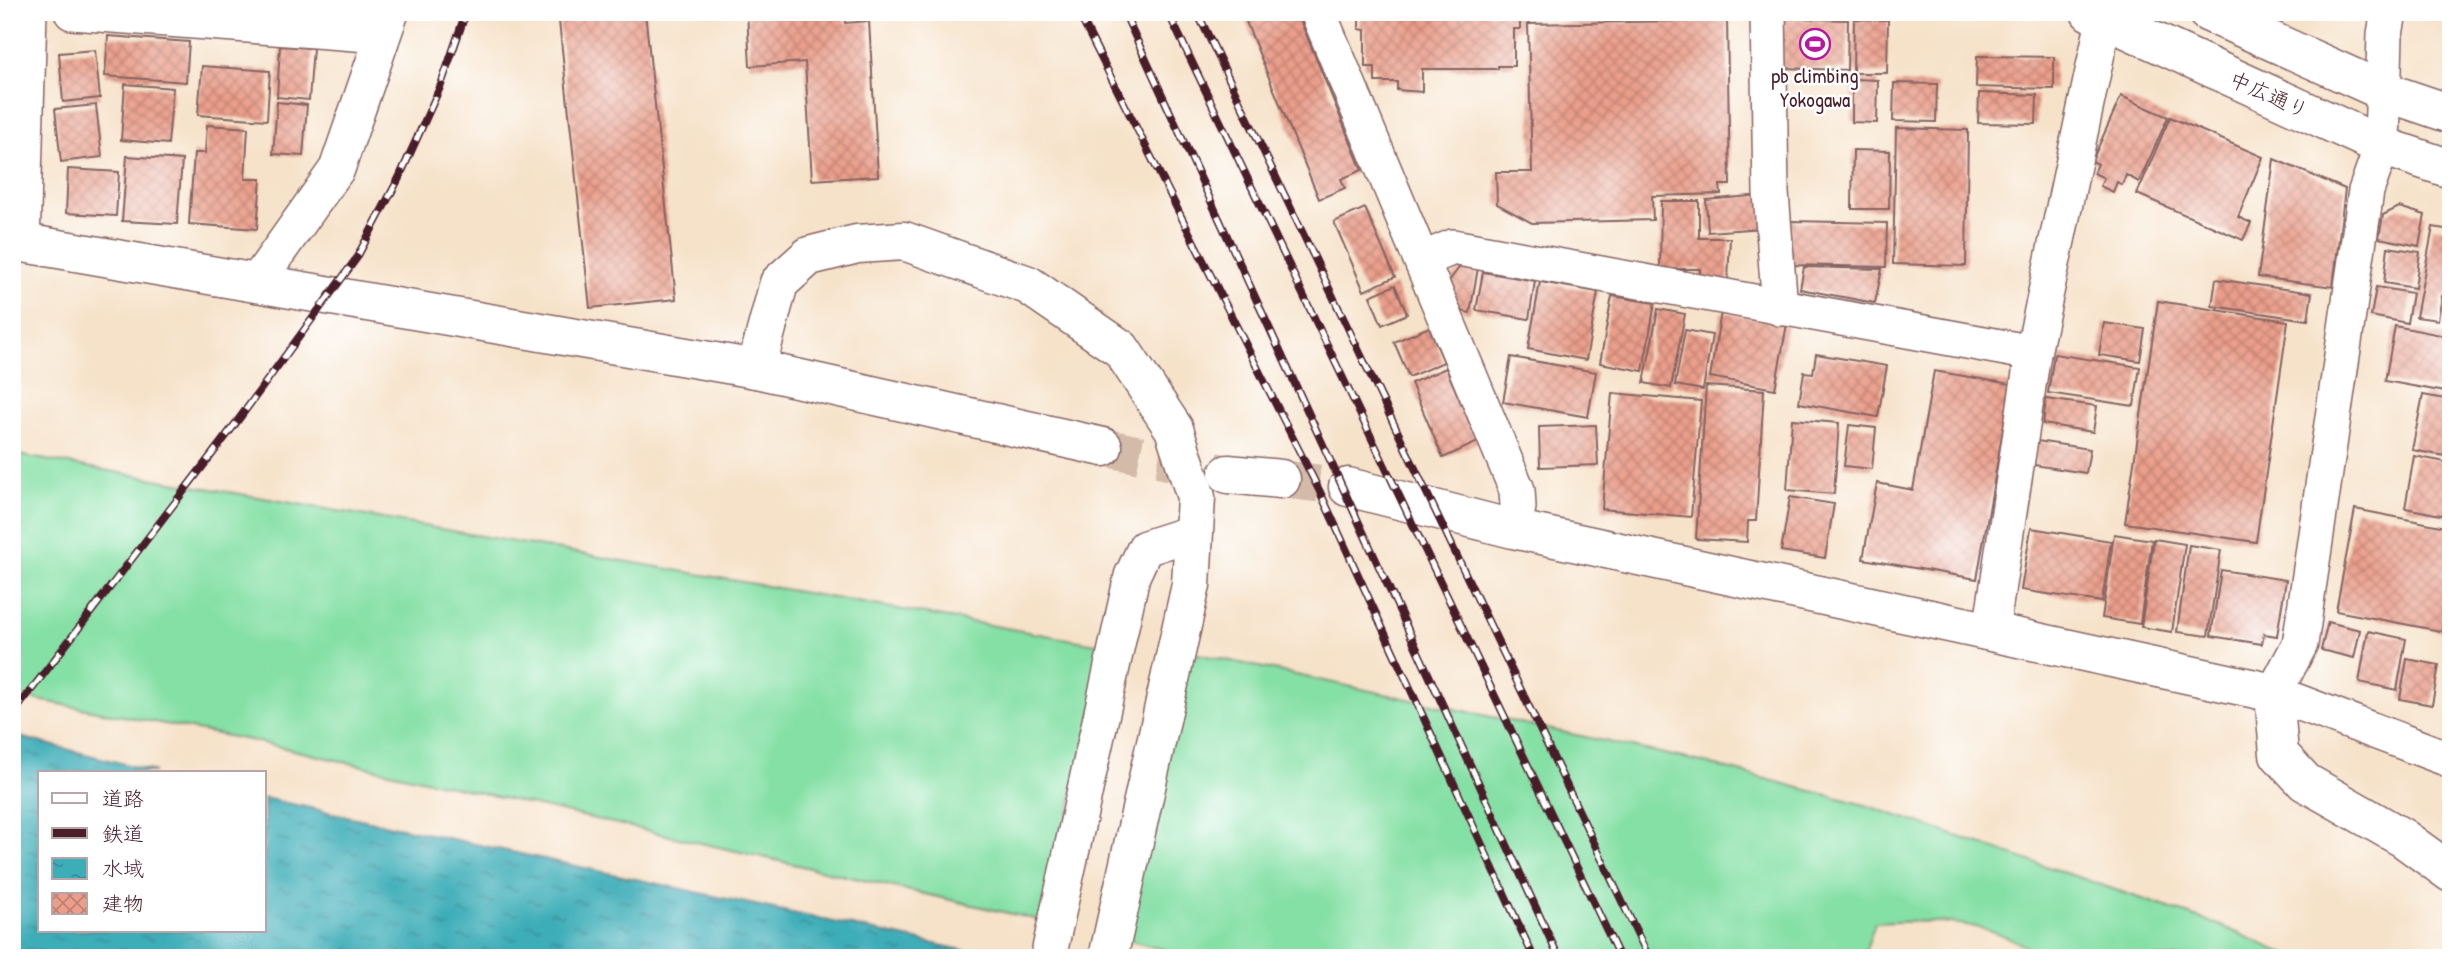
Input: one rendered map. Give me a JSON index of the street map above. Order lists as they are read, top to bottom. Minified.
{"streets":{"street":["中広通り"]},"places":{"sports":["pb climbing Yokogawa"]},"legend":["道路","鉄道","水域","建物"]}
